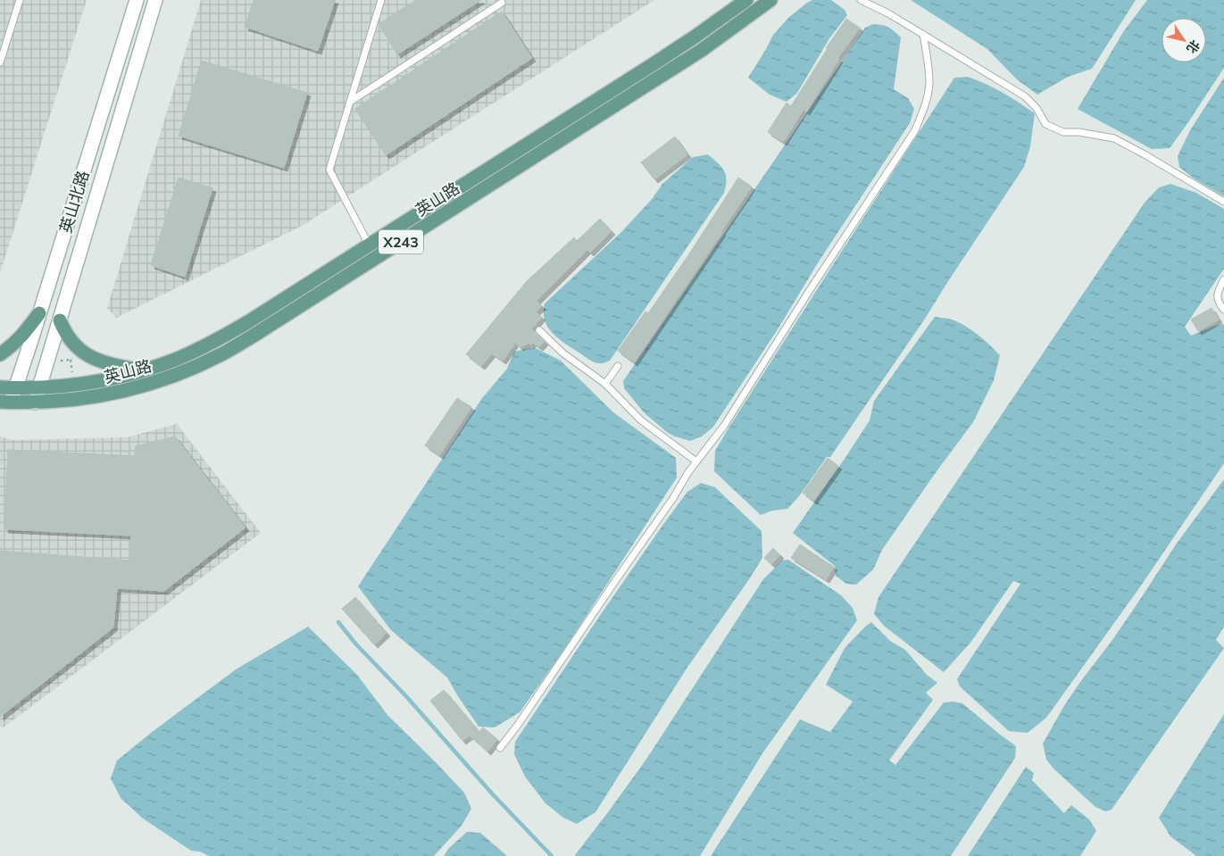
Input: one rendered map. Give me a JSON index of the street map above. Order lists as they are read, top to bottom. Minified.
{"streets":{"main road":["英山路","英山北路","X243"]},"crossings":[["英山路","英山北路"]],"north":"bottom right"}
